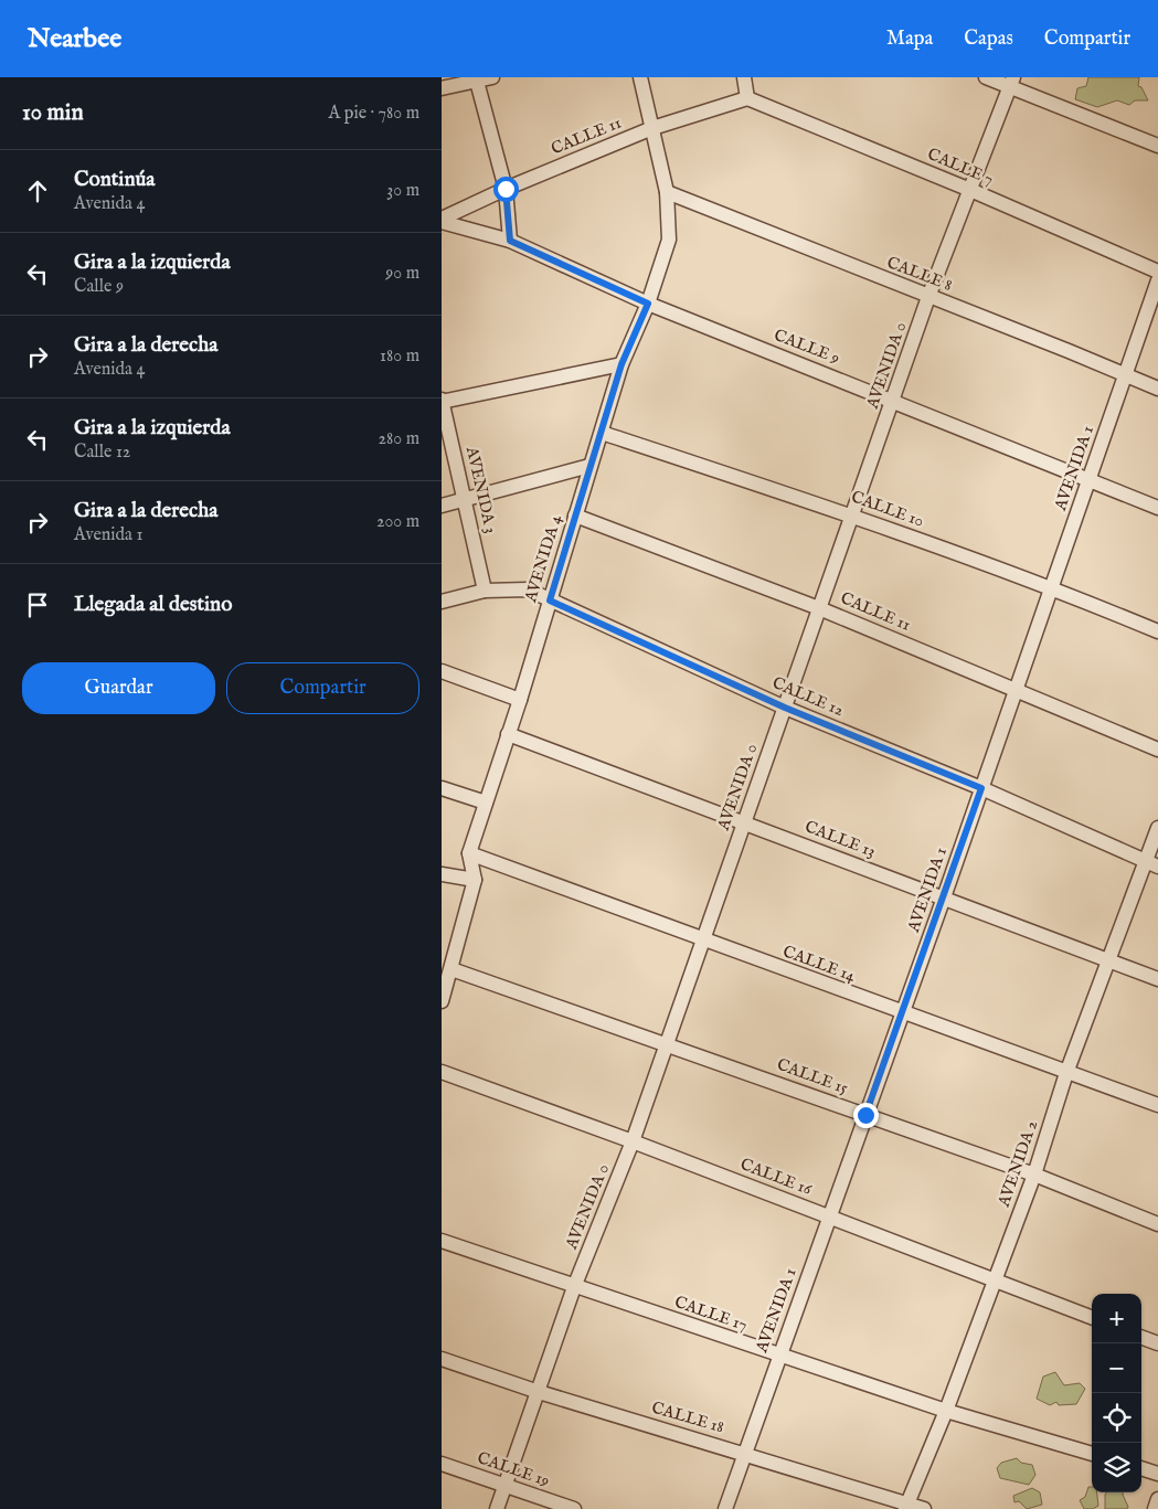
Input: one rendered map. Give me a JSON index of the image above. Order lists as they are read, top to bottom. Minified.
{"streets":{"street":["CALLE 11","CALLE 7","CALLE 8","CALLE 9","AVENIDA 0","AVENIDA 1","AVENIDA 3","CALLE 10","AVENIDA 4","CALLE 12","CALLE 13","CALLE 14","CALLE 15","AVENIDA 2","CALLE 16","CALLE 17","CALLE 18","CALLE 19"]},"crossings":[["CALLE 11","CALLE 7"],["CALLE 11","CALLE 9"],["CALLE 11","AVENIDA 0"],["CALLE 11","AVENIDA 1"],["CALLE 11","AVENIDA 4"],["CALLE 7","AVENIDA 0"],["CALLE 8","AVENIDA 0"],["CALLE 8","AVENIDA 1"],["CALLE 8","AVENIDA 4"],["CALLE 9","AVENIDA 0"],["CALLE 9","AVENIDA 1"],["CALLE 9","AVENIDA 4"],["AVENIDA 0","CALLE 10"],["AVENIDA 0","CALLE 12"],["AVENIDA 0","CALLE 13"],["AVENIDA 0","CALLE 14"],["AVENIDA 0","CALLE 15"],["AVENIDA 0","CALLE 16"],["AVENIDA 0","CALLE 17"],["AVENIDA 0","CALLE 18"],["AVENIDA 0","CALLE 19"],["AVENIDA 1","CALLE 10"],["AVENIDA 1","CALLE 12"],["AVENIDA 1","CALLE 13"],["AVENIDA 1","CALLE 14"],["AVENIDA 1","CALLE 15"],["AVENIDA 1","CALLE 16"],["AVENIDA 1","CALLE 17"],["AVENIDA 1","CALLE 18"],["AVENIDA 3","CALLE 12"],["CALLE 10","AVENIDA 4"],["AVENIDA 4","CALLE 12"],["AVENIDA 4","CALLE 13"],["AVENIDA 4","CALLE 14"],["AVENIDA 4","CALLE 15"],["CALLE 12","AVENIDA 2"],["CALLE 13","AVENIDA 2"],["CALLE 14","AVENIDA 2"],["CALLE 15","AVENIDA 2"],["AVENIDA 2","CALLE 16"],["AVENIDA 2","CALLE 17"],["AVENIDA 2","CALLE 18"]],"page":{"header":"Nearbee","nav":["Mapa","Capas","Compartir"],"heading":["10 min","A pie · 780 m"],"list":[["Continúa","Avenida 4","30 m"],["Gira a la izquierda","Calle 9","90 m"],["Gira a la derecha","Avenida 4","180 m"],["Gira a la izquierda","Calle 12","280 m"],["Gira a la derecha","Avenida 1","200 m"],"Llegada al destino"],"buttons":["Guardar","Compartir"],"map_buttons":["+","−"]}}
